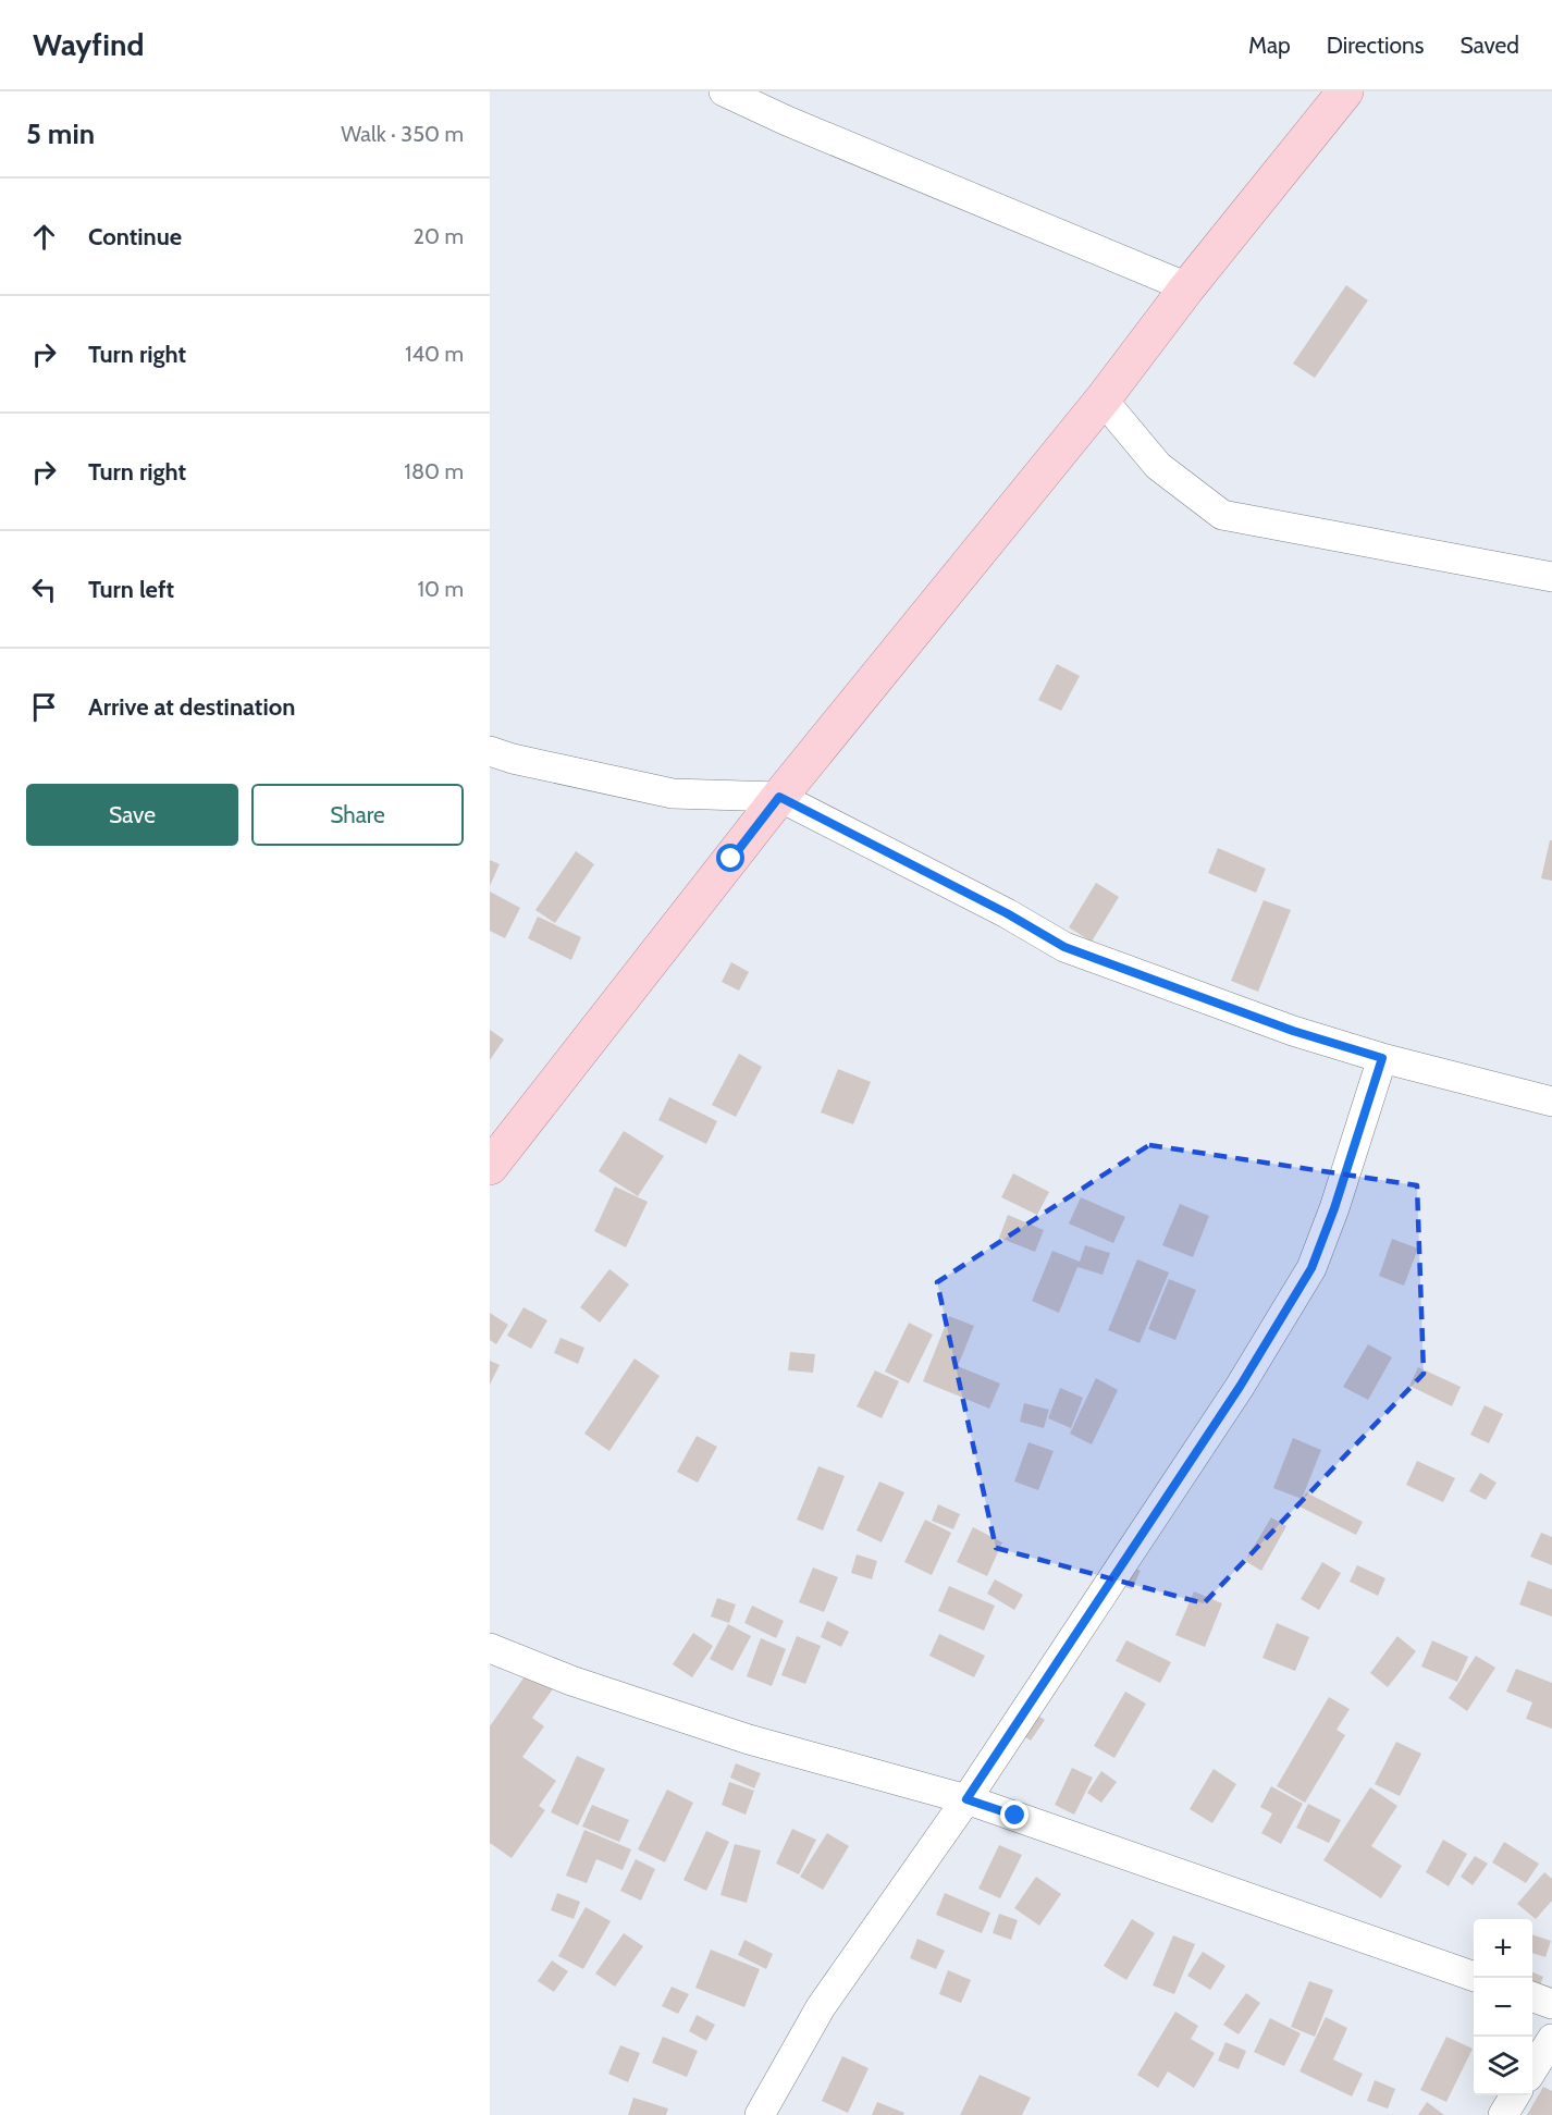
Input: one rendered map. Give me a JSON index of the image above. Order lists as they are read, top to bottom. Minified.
{"page":{"header":"Wayfind","nav":["Map","Directions","Saved"],"heading":["5 min","Walk · 350 m"],"list":[["Continue","20 m"],["Turn right","140 m"],["Turn right","180 m"],["Turn left","10 m"],"Arrive at destination"],"buttons":["Save","Share"],"map_buttons":["+","−"]}}
